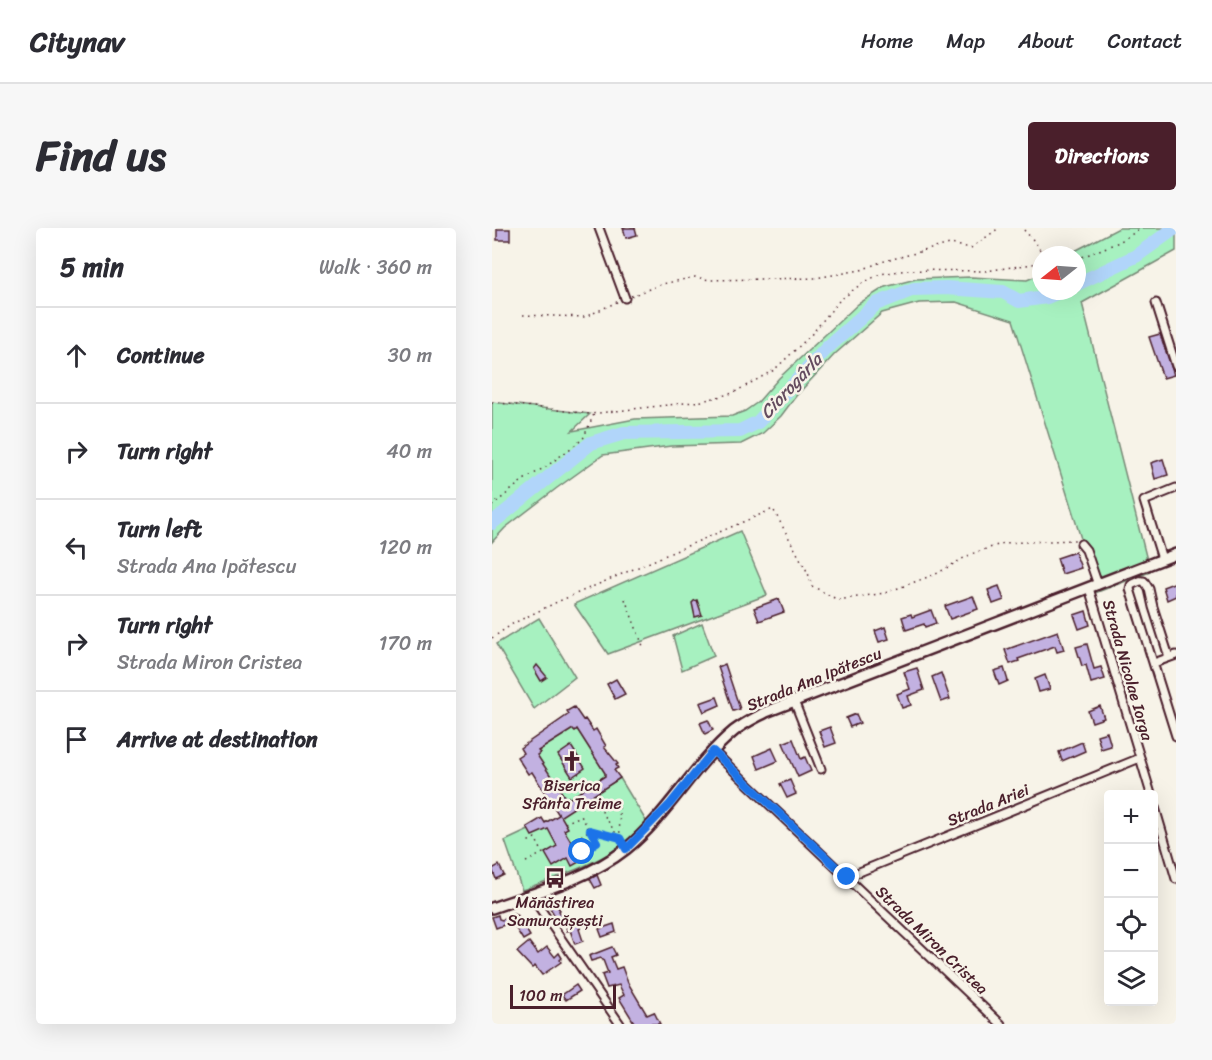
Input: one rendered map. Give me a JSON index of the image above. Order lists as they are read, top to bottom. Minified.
{"streets":{"main road":["Strada Ana Ipătescu"],"street":["Strada Nicolae Iorga","Strada Ariei","Strada Miron Cristea"]},"crossings":[["Strada Nicolae Iorga","Strada Ana Ipătescu"],["Strada Nicolae Iorga","Strada Ariei"],["Strada Ana Ipătescu","Strada Miron Cristea"],["Strada Ariei","Strada Miron Cristea"]],"water":["Ciorogârla"],"places":{"church":["Biserica Sfânta Treime"],"bus stop":["Mănăstirea Samurcășești"]},"scale_bar":"100 m","north":"left","page":{"header":"Citynav","nav":["Home","Map","About","Contact"],"title":"Find us","buttons":"Directions","heading":["5 min","Walk · 360 m"],"list":[["Continue","30 m"],["Turn right","40 m"],["Turn left","Strada Ana Ipătescu","120 m"],["Turn right","Strada Miron Cristea","170 m"],"Arrive at destination"],"map_buttons":["+","−"],"scale":"100 m"}}
